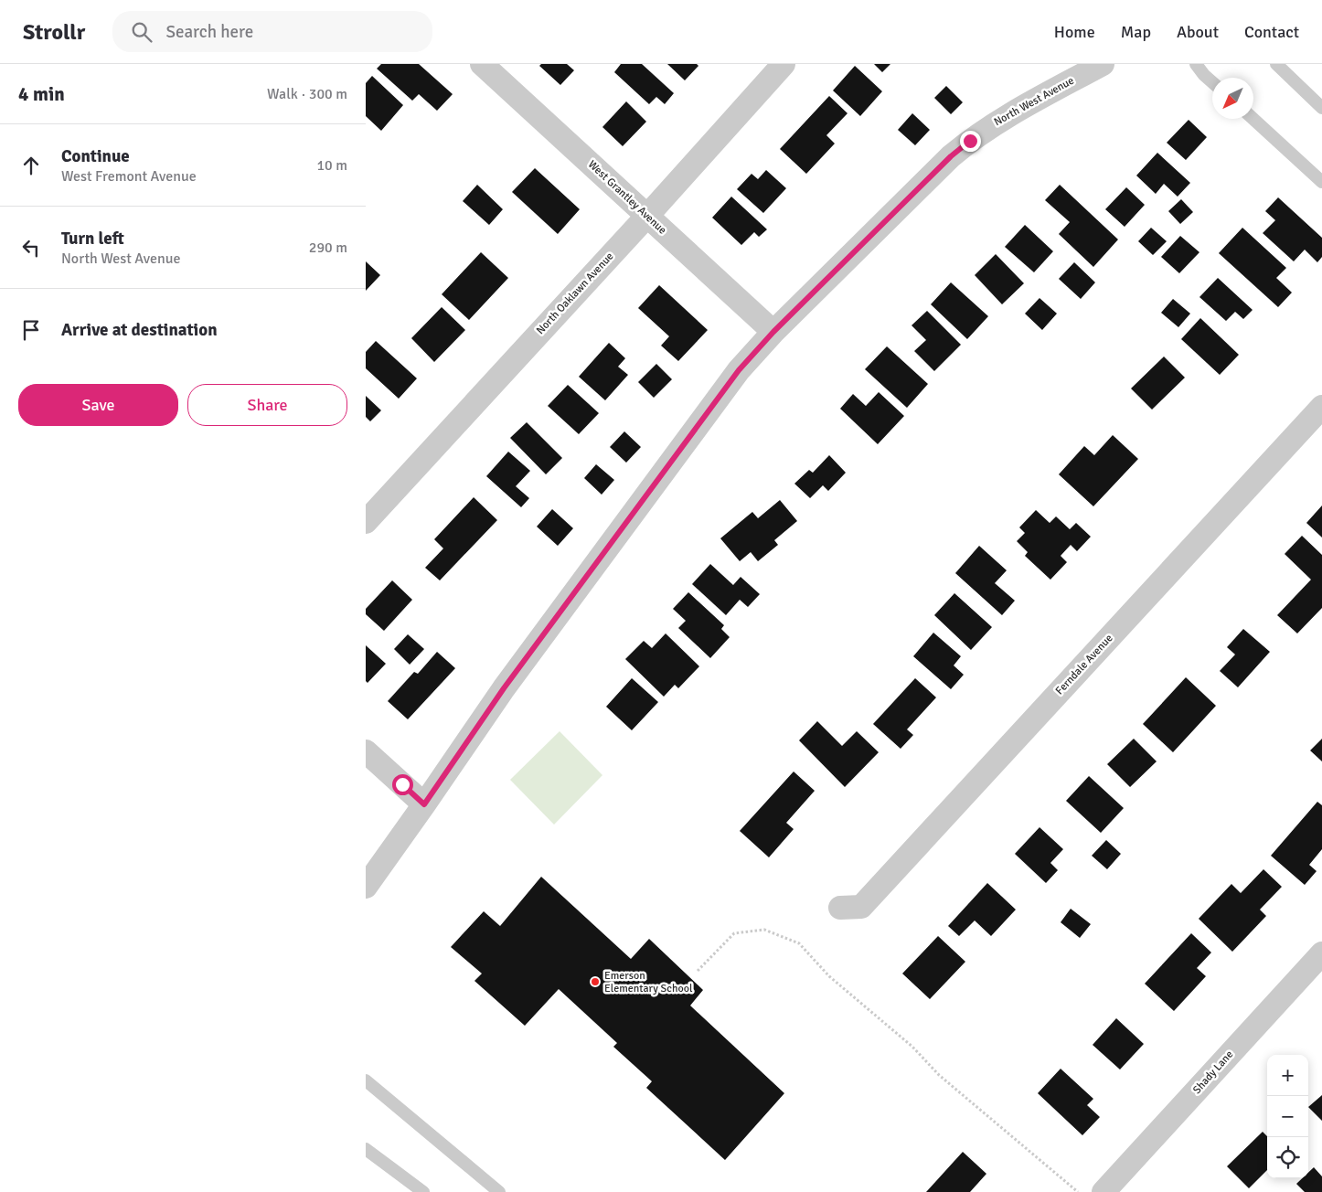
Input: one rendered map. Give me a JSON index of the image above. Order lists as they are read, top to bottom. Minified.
{"streets":{"street":["North West Avenue","West Grantley Avenue","North Oaklawn Avenue","Ferndale Avenue","Shady Lane"]},"crossings":[["North West Avenue","West Grantley Avenue"],["West Grantley Avenue","North Oaklawn Avenue"]],"places":["Emerson Elementary School"],"north":"bottom left","page":{"header":"Strollr","search":"Search here","nav":["Home","Map","About","Contact"],"heading":["4 min","Walk · 300 m"],"list":[["Continue","West Fremont Avenue","10 m"],["Turn left","North West Avenue","290 m"],"Arrive at destination"],"buttons":["Save","Share"],"map_buttons":["+","−"]}}
